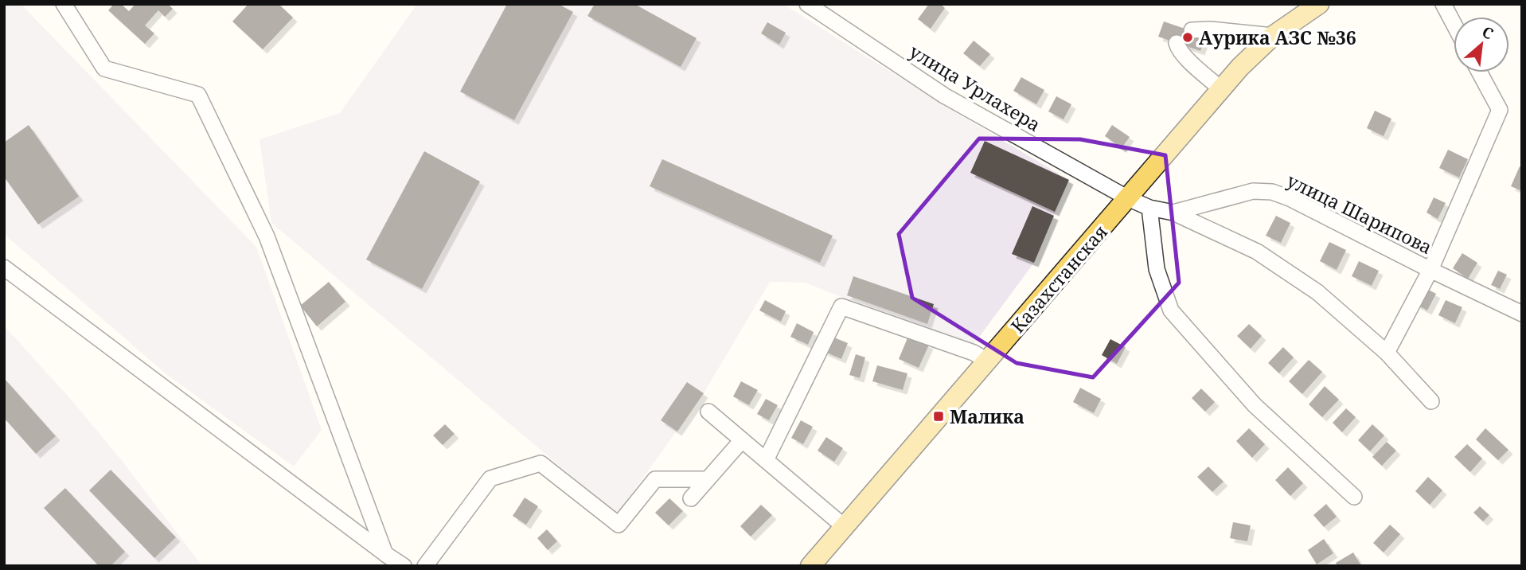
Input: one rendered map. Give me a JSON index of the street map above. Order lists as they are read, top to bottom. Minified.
{"streets":{"main road":["Казахстанская"],"street":["улица Урлахера","улица Шарипова"]},"crossings":[["улица Урлахера","улица Шарипова"],["улица Урлахера","Казахстанская"],["улица Шарипова","Казахстанская"]],"places":{"other":["Аурика АЗС №36"],"transit":["Малика"]},"north":"top right"}
